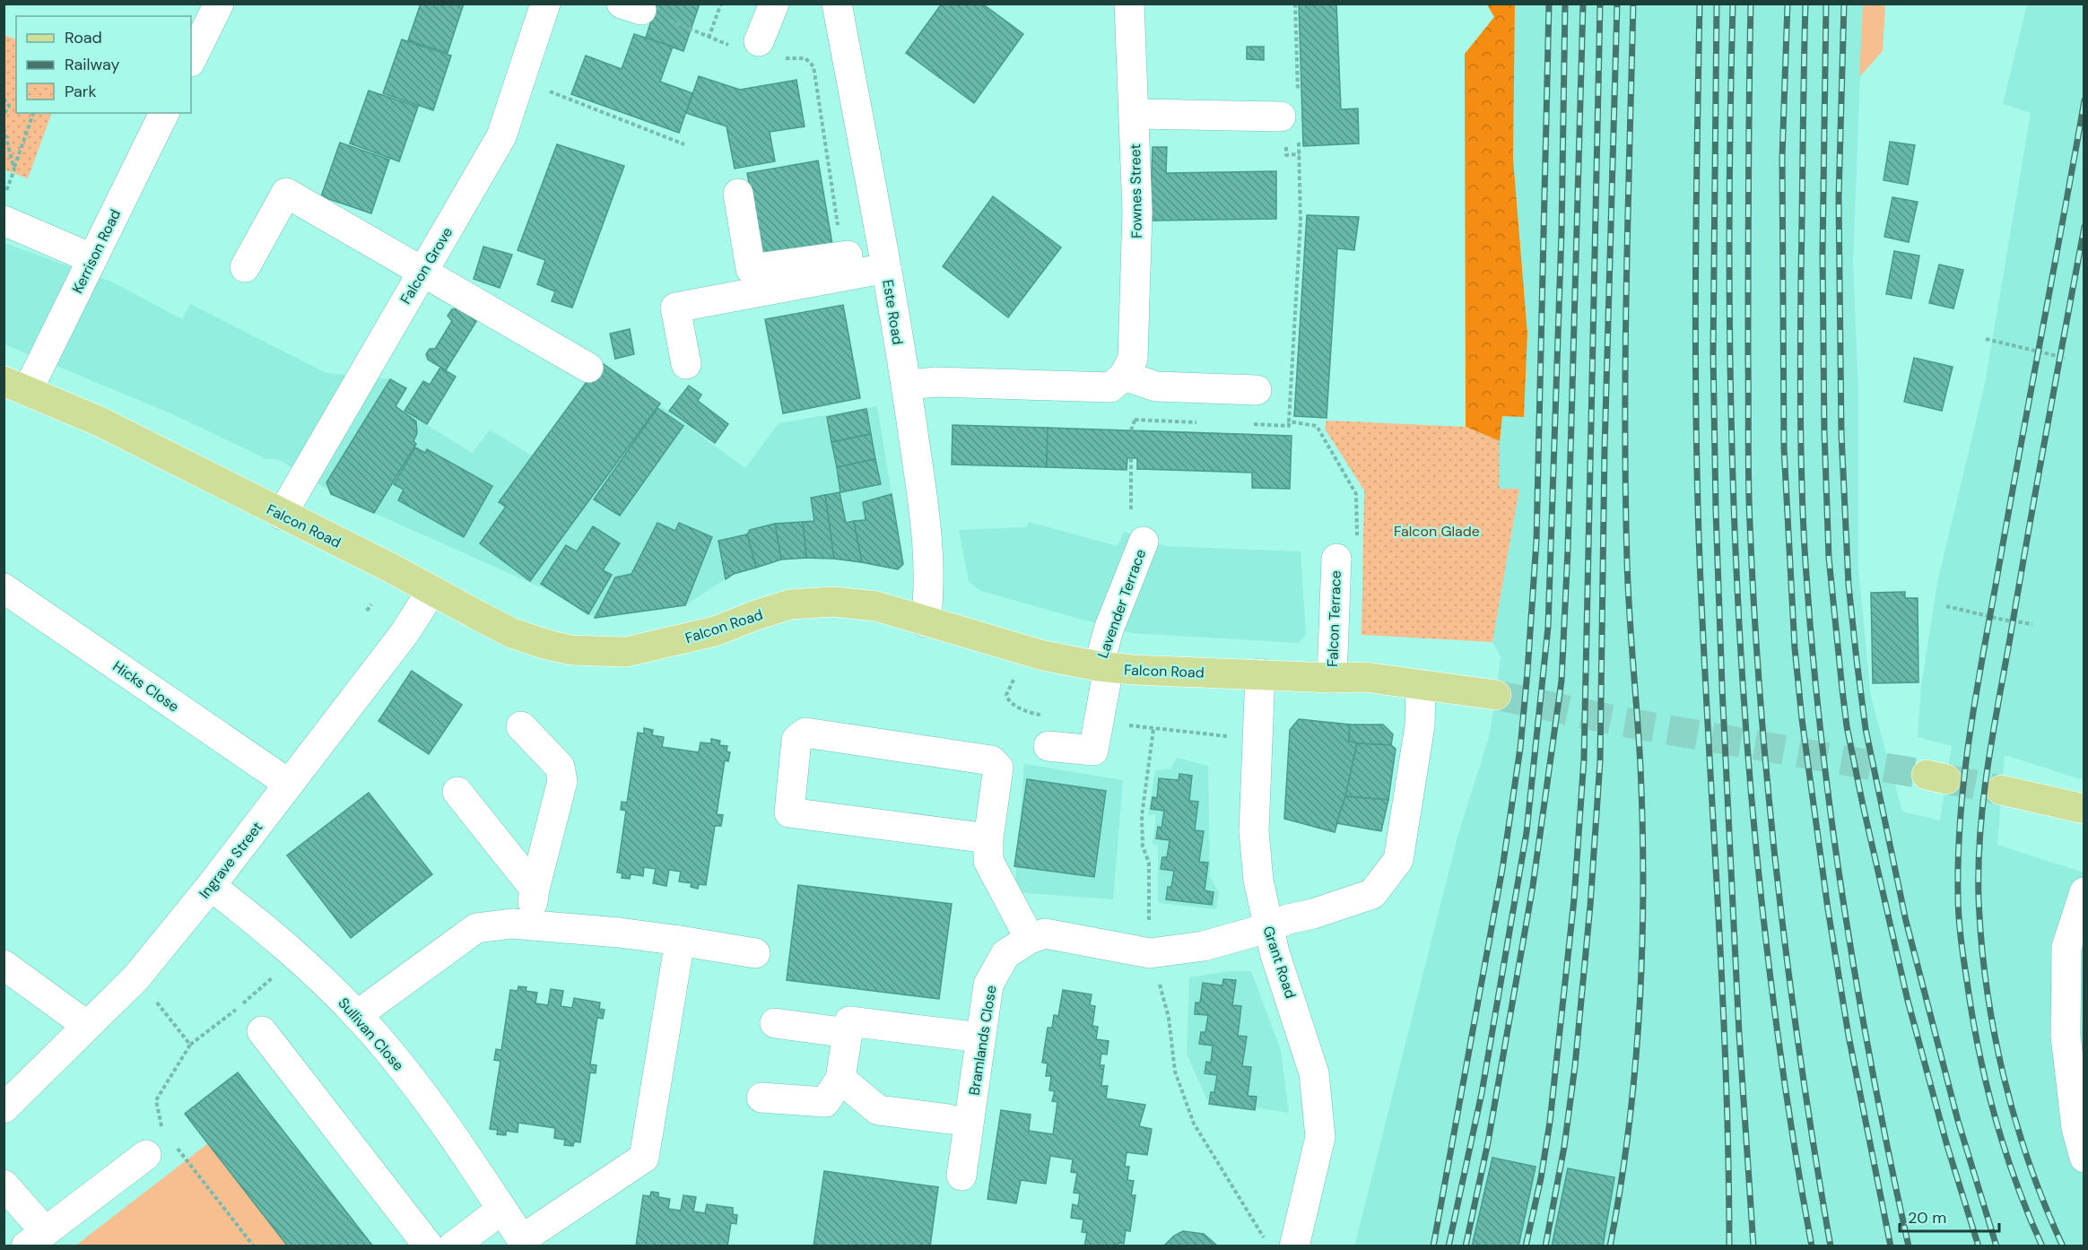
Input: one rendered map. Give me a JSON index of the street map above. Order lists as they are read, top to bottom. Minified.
{"streets":{"main road":["Falcon Road"],"street":["Fownes Street","Kerrison Road","Falcon Grove","Este Road","Lavender Terrace","Falcon Terrace","Hicks Close","Ingrave Street","Grant Road","Sullivan Close","Bramlands Close"]},"crossings":[["Kerrison Road","Falcon Road"],["Falcon Grove","Falcon Road"],["Este Road","Falcon Road"],["Falcon Road","Lavender Terrace"],["Falcon Road","Falcon Terrace"],["Falcon Road","Ingrave Street"],["Falcon Road","Grant Road"],["Falcon Road","Bramlands Close"],["Hicks Close","Ingrave Street"],["Ingrave Street","Sullivan Close"],["Grant Road","Bramlands Close"]],"parks":["Falcon Glade"],"legend":["Road","Railway","Park"],"scale_bar":"20 m"}
